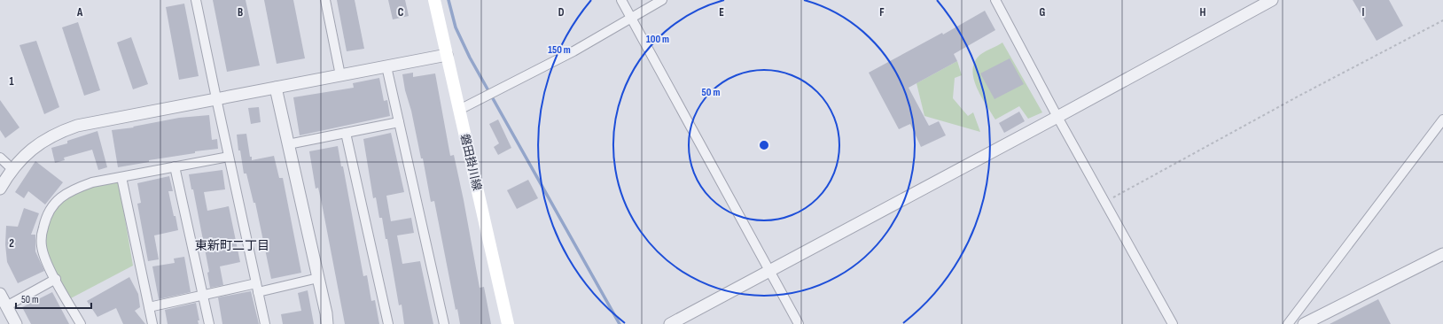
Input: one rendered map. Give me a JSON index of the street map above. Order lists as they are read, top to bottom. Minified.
{"streets":{"main road":["磐田掛川線"]},"districts":["東新町二丁目"],"scale_bar":"50 m","grid":{"columns":["A","B","C","D","E","F","G","H","I"],"rows":["1","2"]},"rings":["100 m","150 m","50 m"]}
